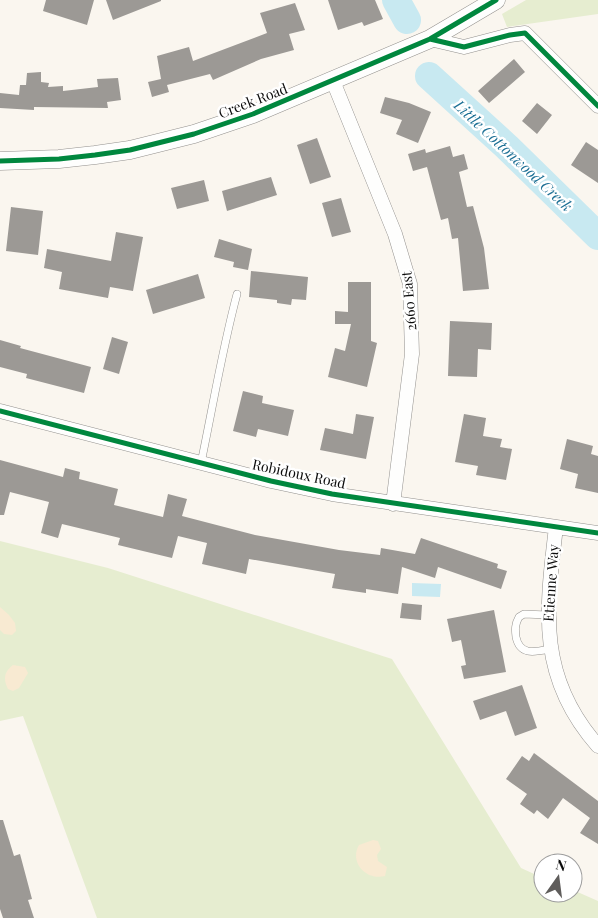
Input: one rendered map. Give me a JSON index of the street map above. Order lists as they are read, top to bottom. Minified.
{"streets":{"street":["Creek Road","2660 East","Robidoux Road","Etienne Way"]},"crossings":[["Creek Road","2660 East"],["2660 East","Robidoux Road"],["Robidoux Road","Etienne Way"]],"water":["Little Cottonwood Creek"],"north":"top"}
